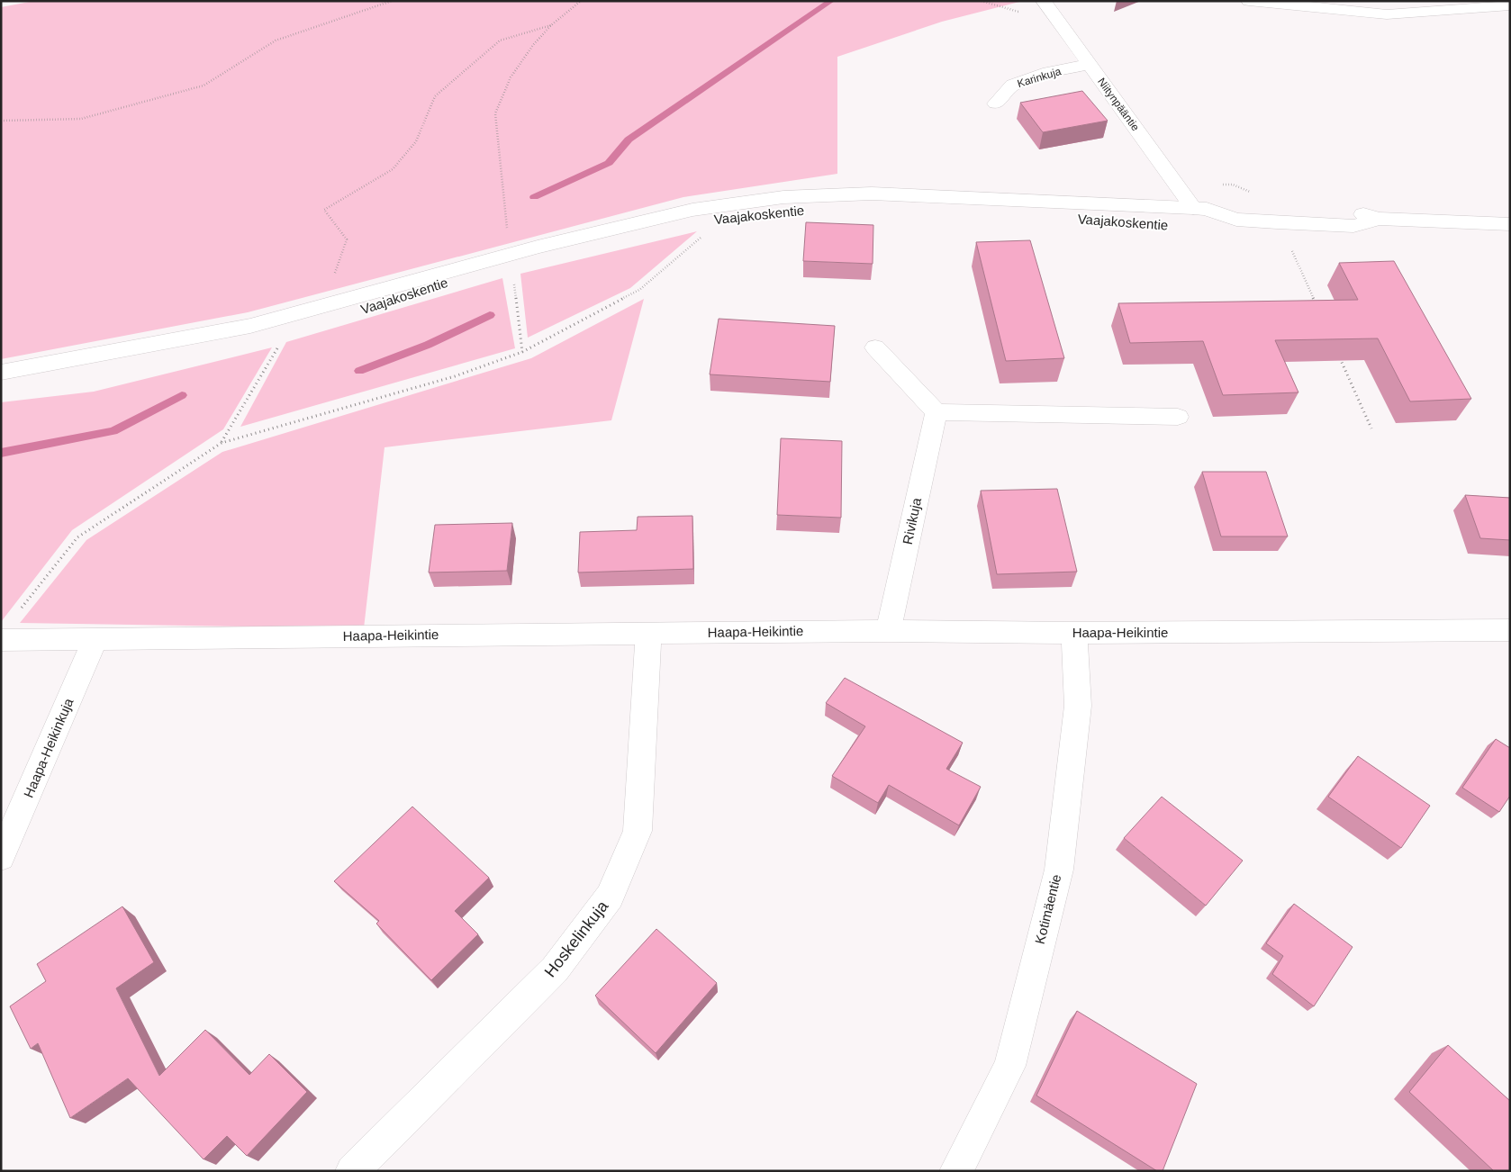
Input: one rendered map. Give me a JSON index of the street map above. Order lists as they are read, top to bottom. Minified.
{"streets":{"street":["Karinkuja","Niitynpääntie","Vaajakoskentie","Rivikuja","Haapa-Heikintie","Haapa-Heikinkuja","Kotimäentie","Hoskelinkuja"]},"crossings":[["Karinkuja","Niitynpääntie"],["Niitynpääntie","Vaajakoskentie"],["Rivikuja","Haapa-Heikintie"],["Haapa-Heikintie","Haapa-Heikinkuja"],["Haapa-Heikintie","Kotimäentie"],["Haapa-Heikintie","Hoskelinkuja"]]}
